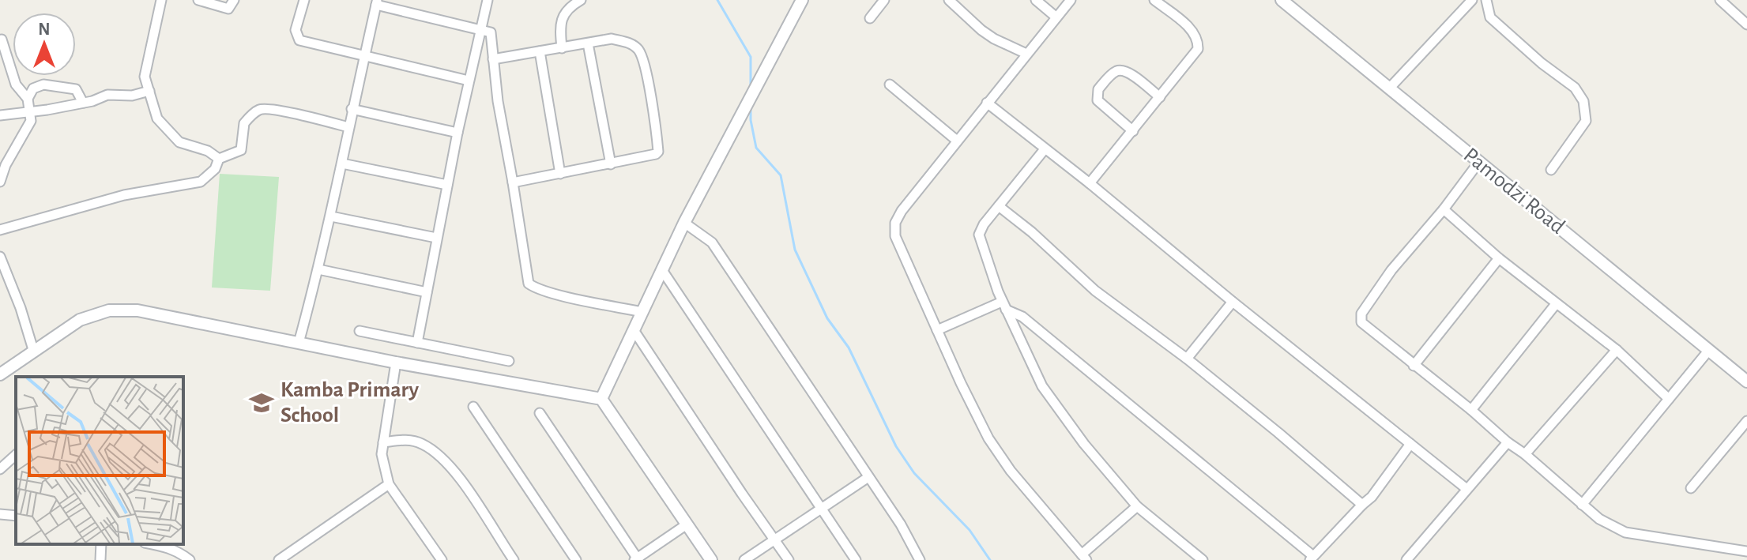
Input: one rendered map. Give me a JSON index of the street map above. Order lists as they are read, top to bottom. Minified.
{"streets":{"street":["Pamodzi Road"]},"places":{"school or university":["Kamba Primary School"]},"north":"top"}
